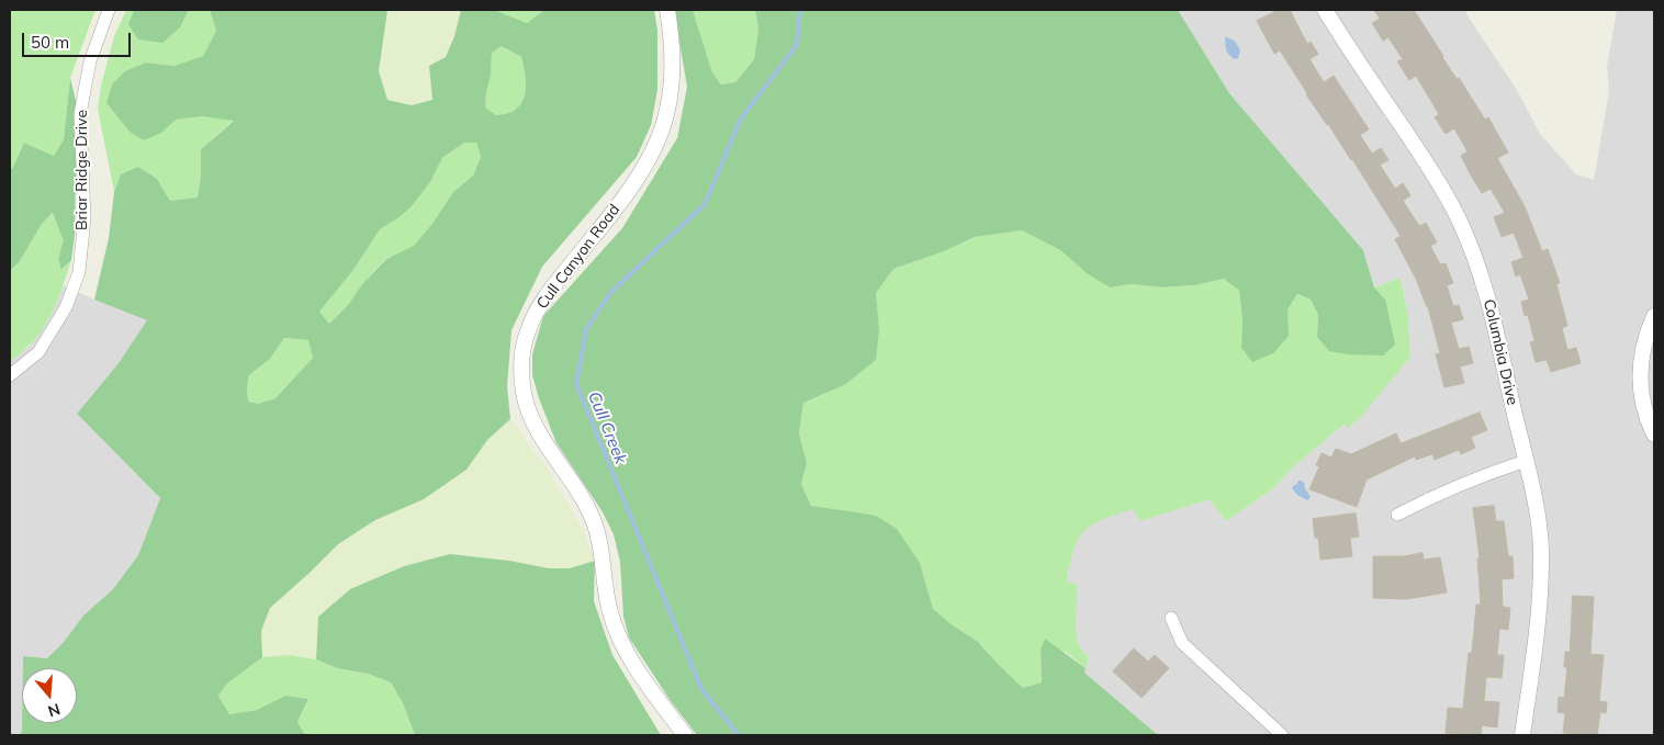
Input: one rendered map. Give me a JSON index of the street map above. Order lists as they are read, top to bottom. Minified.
{"streets":{"street":["Briar Ridge Drive","Cull Canyon Road","Columbia Drive"]},"water":["Cull Creek"],"scale_bar":"50 m","north":"bottom"}
